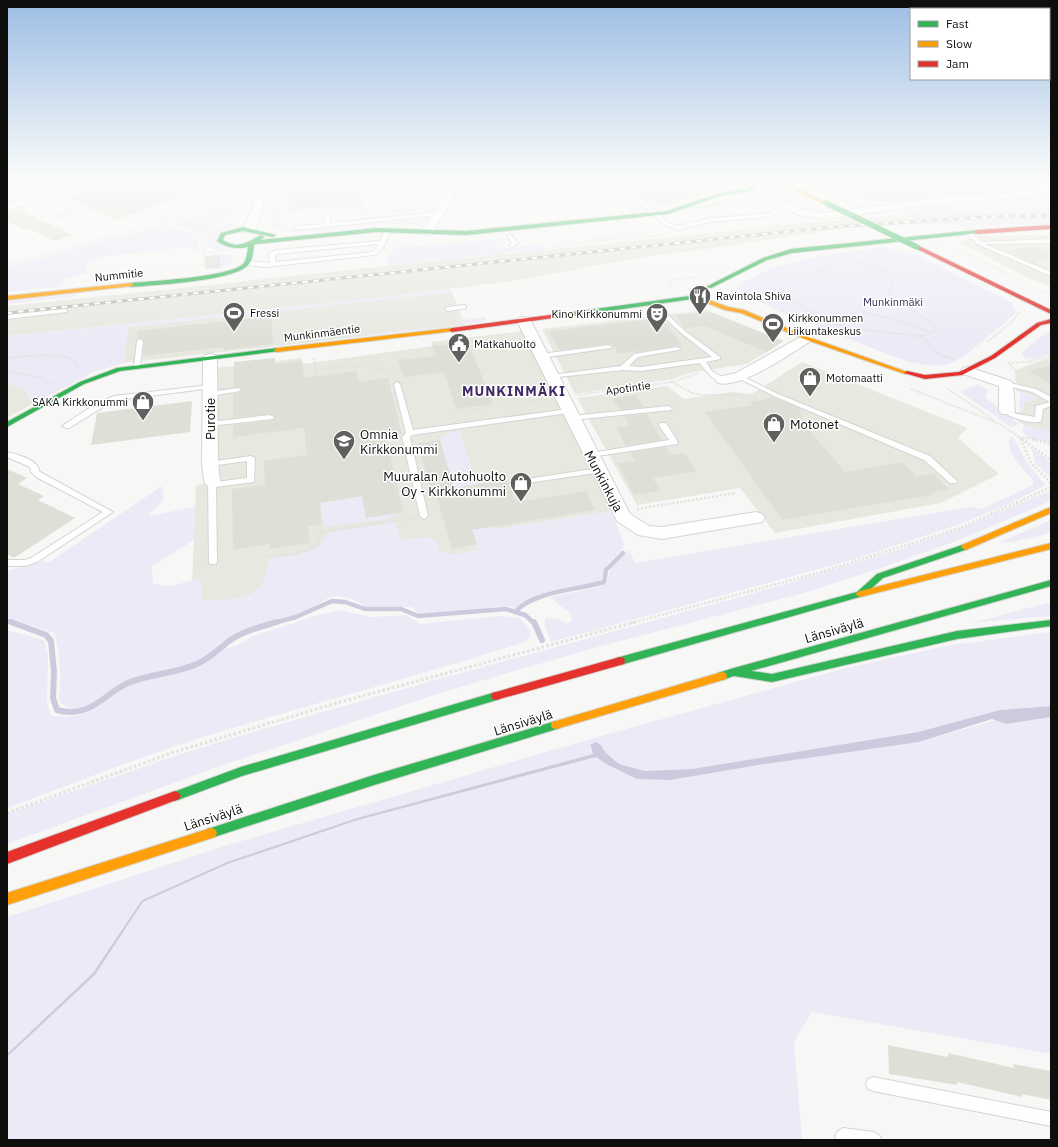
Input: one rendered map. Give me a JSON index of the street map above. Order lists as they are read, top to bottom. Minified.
{"streets":{"main road":["Nummitie","Munkinmäentie","Länsiväylä"],"street":["Purotie","Munkinkuja"],"path":["Apotintie"]},"crossings":[["Munkinmäentie","Purotie"],["Munkinmäentie","Munkinkuja"],["Apotintie","Munkinkuja"]],"districts":["MUNKINMÄKI"],"parks":["Munkinmäki"],"places":{"restaurant":["Ravintola Shiva"],"sports":["Fressi","Kirkkonummen Liikuntakeskus"],"theatre":["Kino Kirkkonummi"],"public building":["Matkahuolto"],"shop":["Motomaatti","SAKA Kirkkonummi","Motonet","Muuralan Autohuolto Oy - Kirkkonummi"],"school or university":["Omnia Kirkkonummi"]},"legend":["Fast","Slow","Jam"]}
